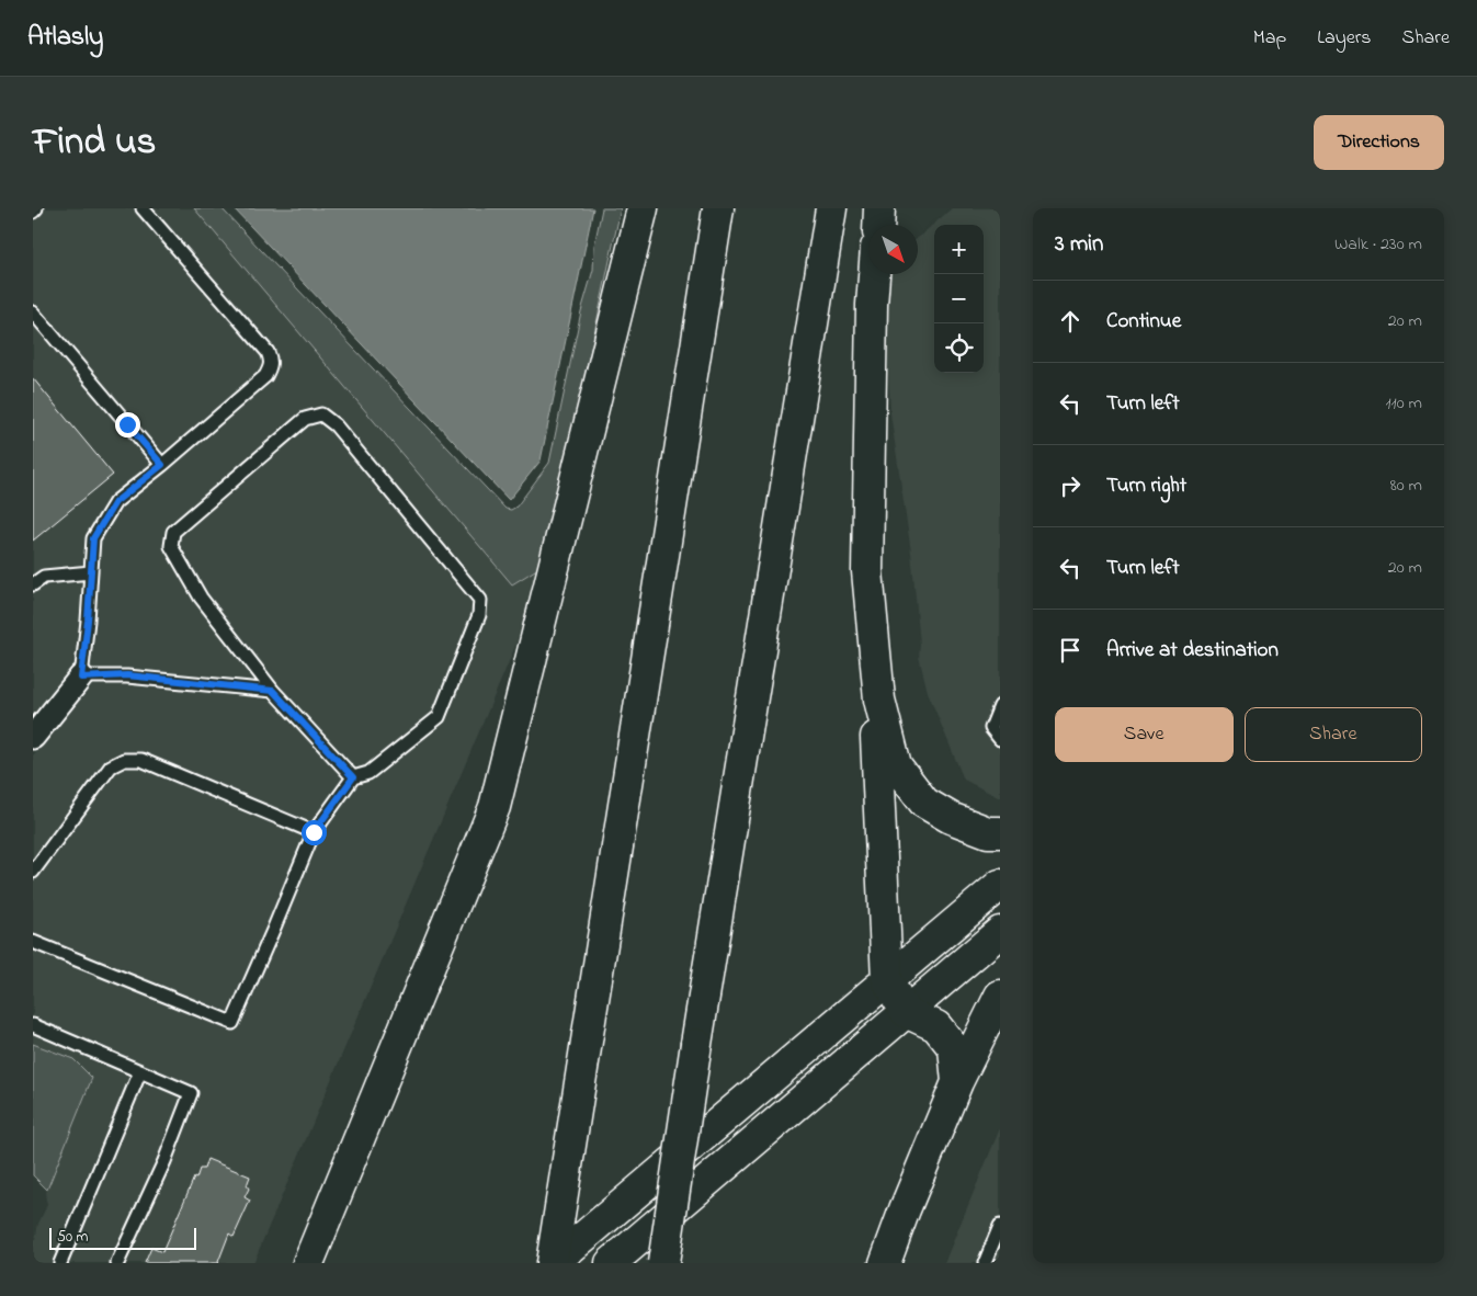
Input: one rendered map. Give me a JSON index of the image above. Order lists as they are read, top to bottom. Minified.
{"scale_bar":"50 m","north":"bottom right","page":{"header":"Atlasly","nav":["Map","Layers","Share"],"title":"Find us","buttons":["Directions",["Save","Share"]],"heading":["3 min","Walk · 230 m"],"map_buttons":["+","−"],"list":[["Continue","20 m"],["Turn left","110 m"],["Turn right","80 m"],["Turn left","20 m"],"Arrive at destination"],"scale":"50 m"}}
